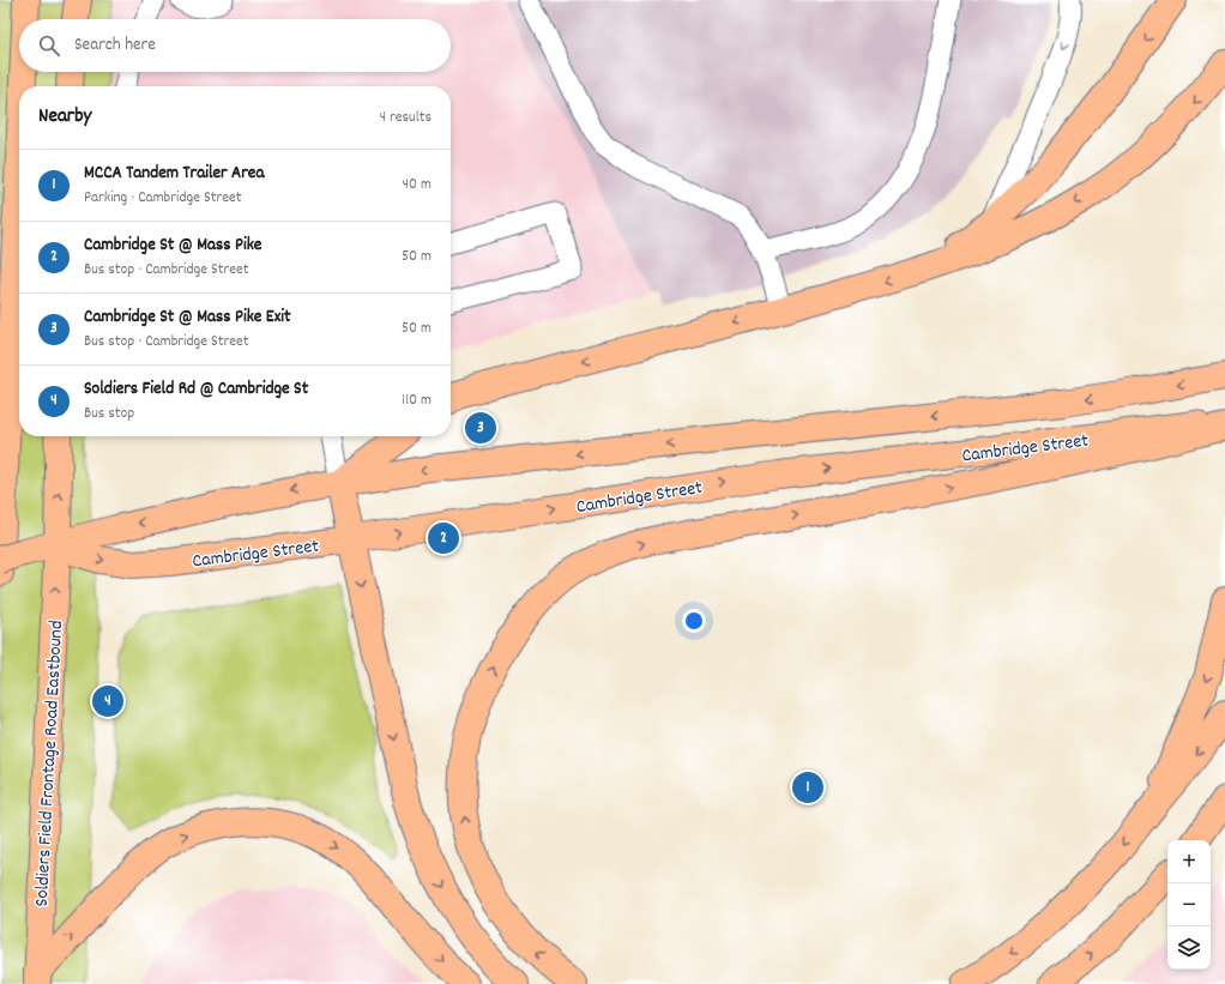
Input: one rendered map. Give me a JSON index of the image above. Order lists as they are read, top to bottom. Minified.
{"streets":{"main road":["Cambridge Street","Soldiers Field Frontage Road Eastbound"]},"crossings":[["Cambridge Street","Soldiers Field Frontage Road Eastbound"]],"one_way":["Soldiers Field Frontage Road Eastbound"],"page":{"search":"Search here","heading":["Nearby","4 results"],"list":[{"mark":"1","name":"MCCA Tandem Trailer Area","note":"Parking · Cambridge Street","value":"40 m"},{"mark":"2","name":"Cambridge St @ Mass Pike","note":"Bus stop · Cambridge Street","value":"50 m"},{"mark":"3","name":"Cambridge St @ Mass Pike Exit","note":"Bus stop · Cambridge Street","value":"50 m"},{"mark":"4","name":"Soldiers Field Rd @ Cambridge St","note":"Bus stop","value":"110 m"}],"pins":["3","2","4","1"],"map_buttons":["+","−"]}}
